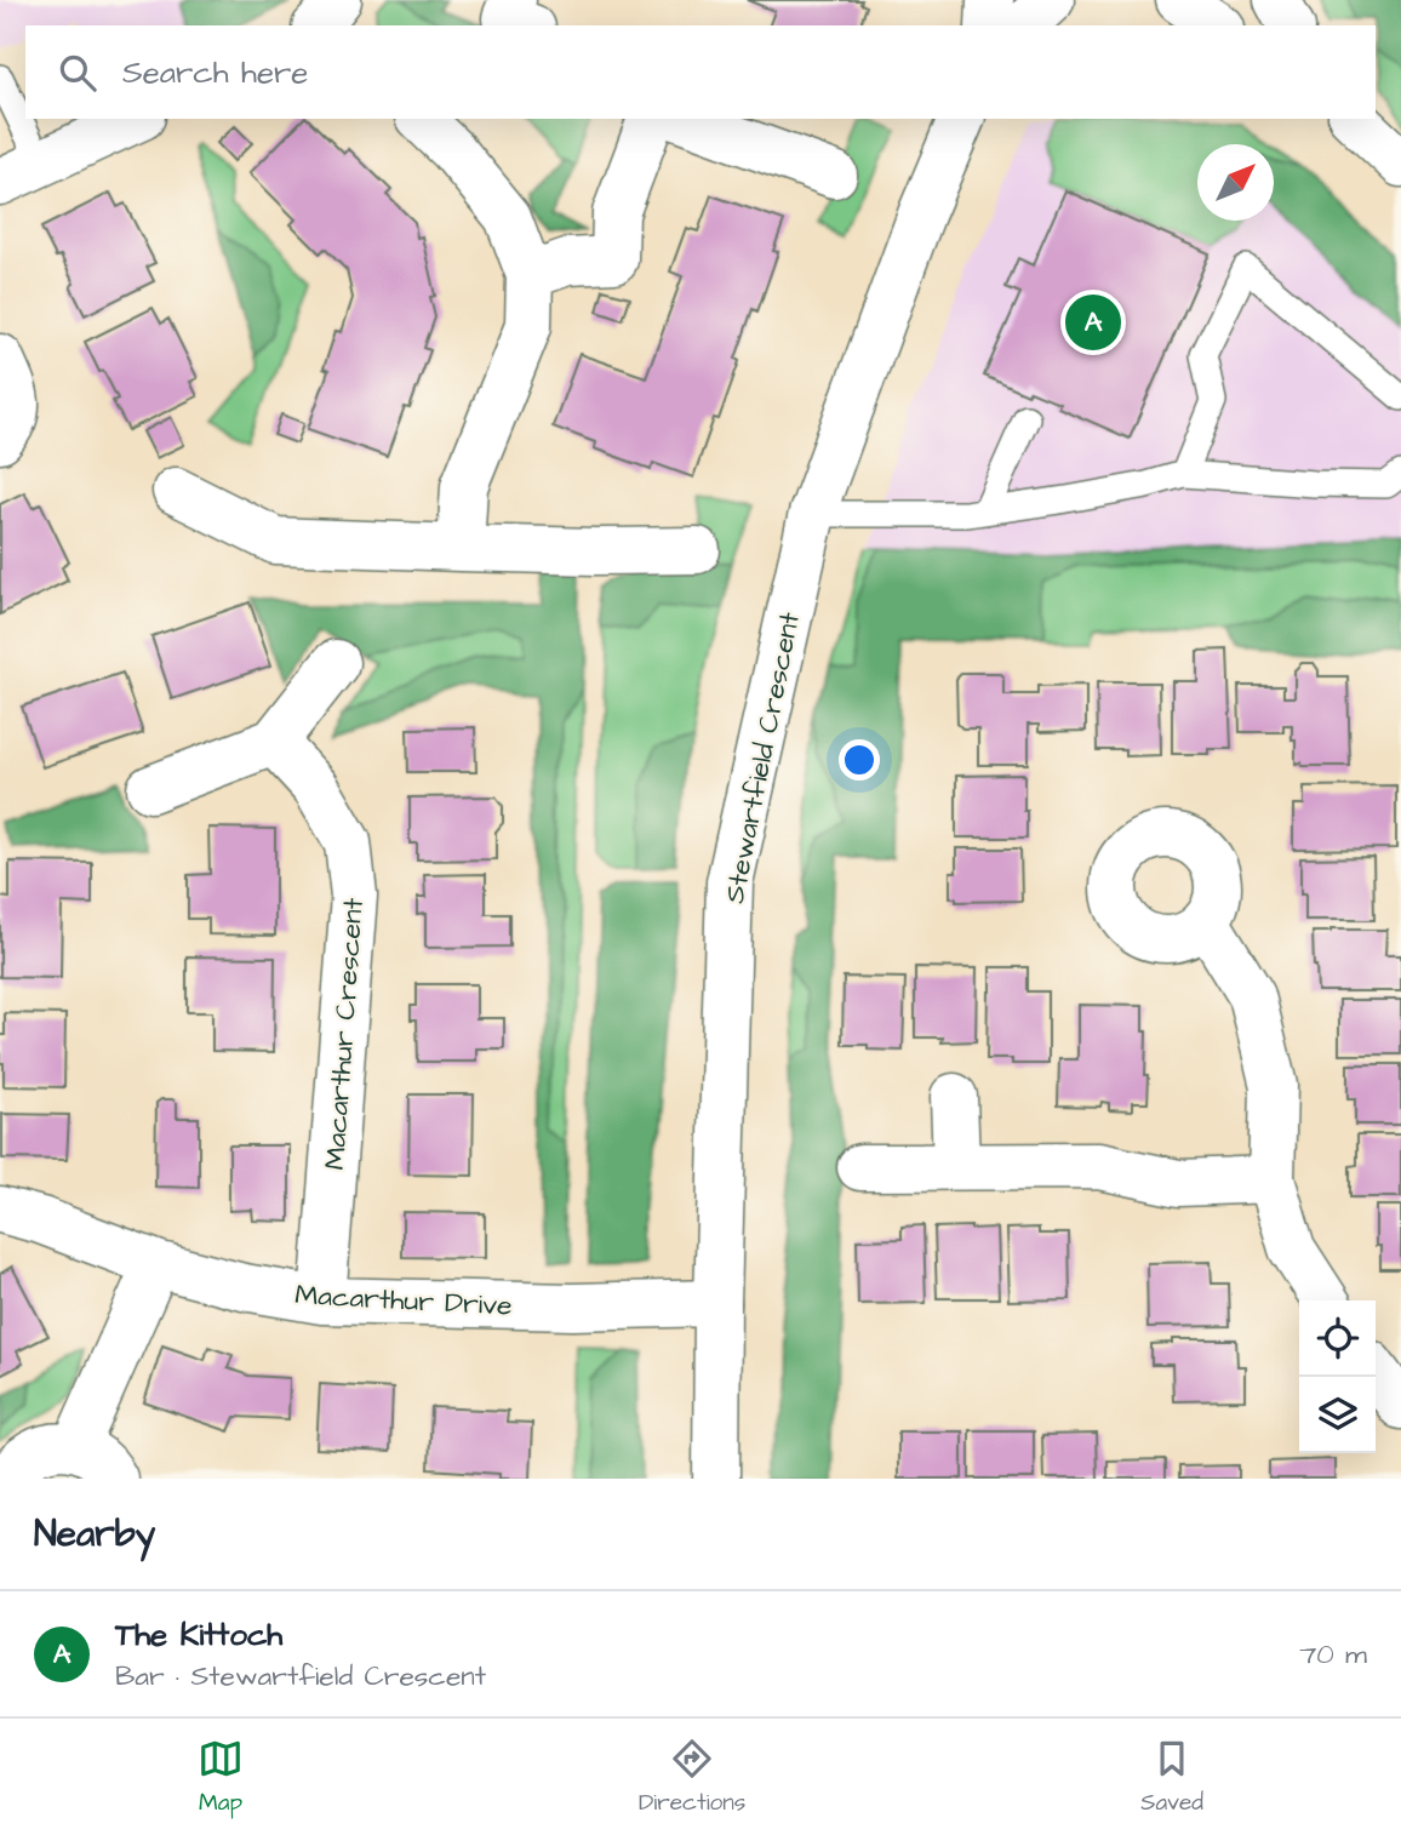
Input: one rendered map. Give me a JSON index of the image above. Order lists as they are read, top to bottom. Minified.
{"streets":{"street":["Stewartfield Crescent","Macarthur Crescent","Macarthur Drive"]},"crossings":[["Stewartfield Crescent","Macarthur Drive"],["Macarthur Crescent","Macarthur Drive"]],"north":"top right","page":{"search":"Search here","pins":"A","heading":"Nearby","list":[{"mark":"A","name":"The Kittoch","note":"Bar · Stewartfield Crescent","value":"70 m"}],"nav":["Map","Directions","Saved"]}}
